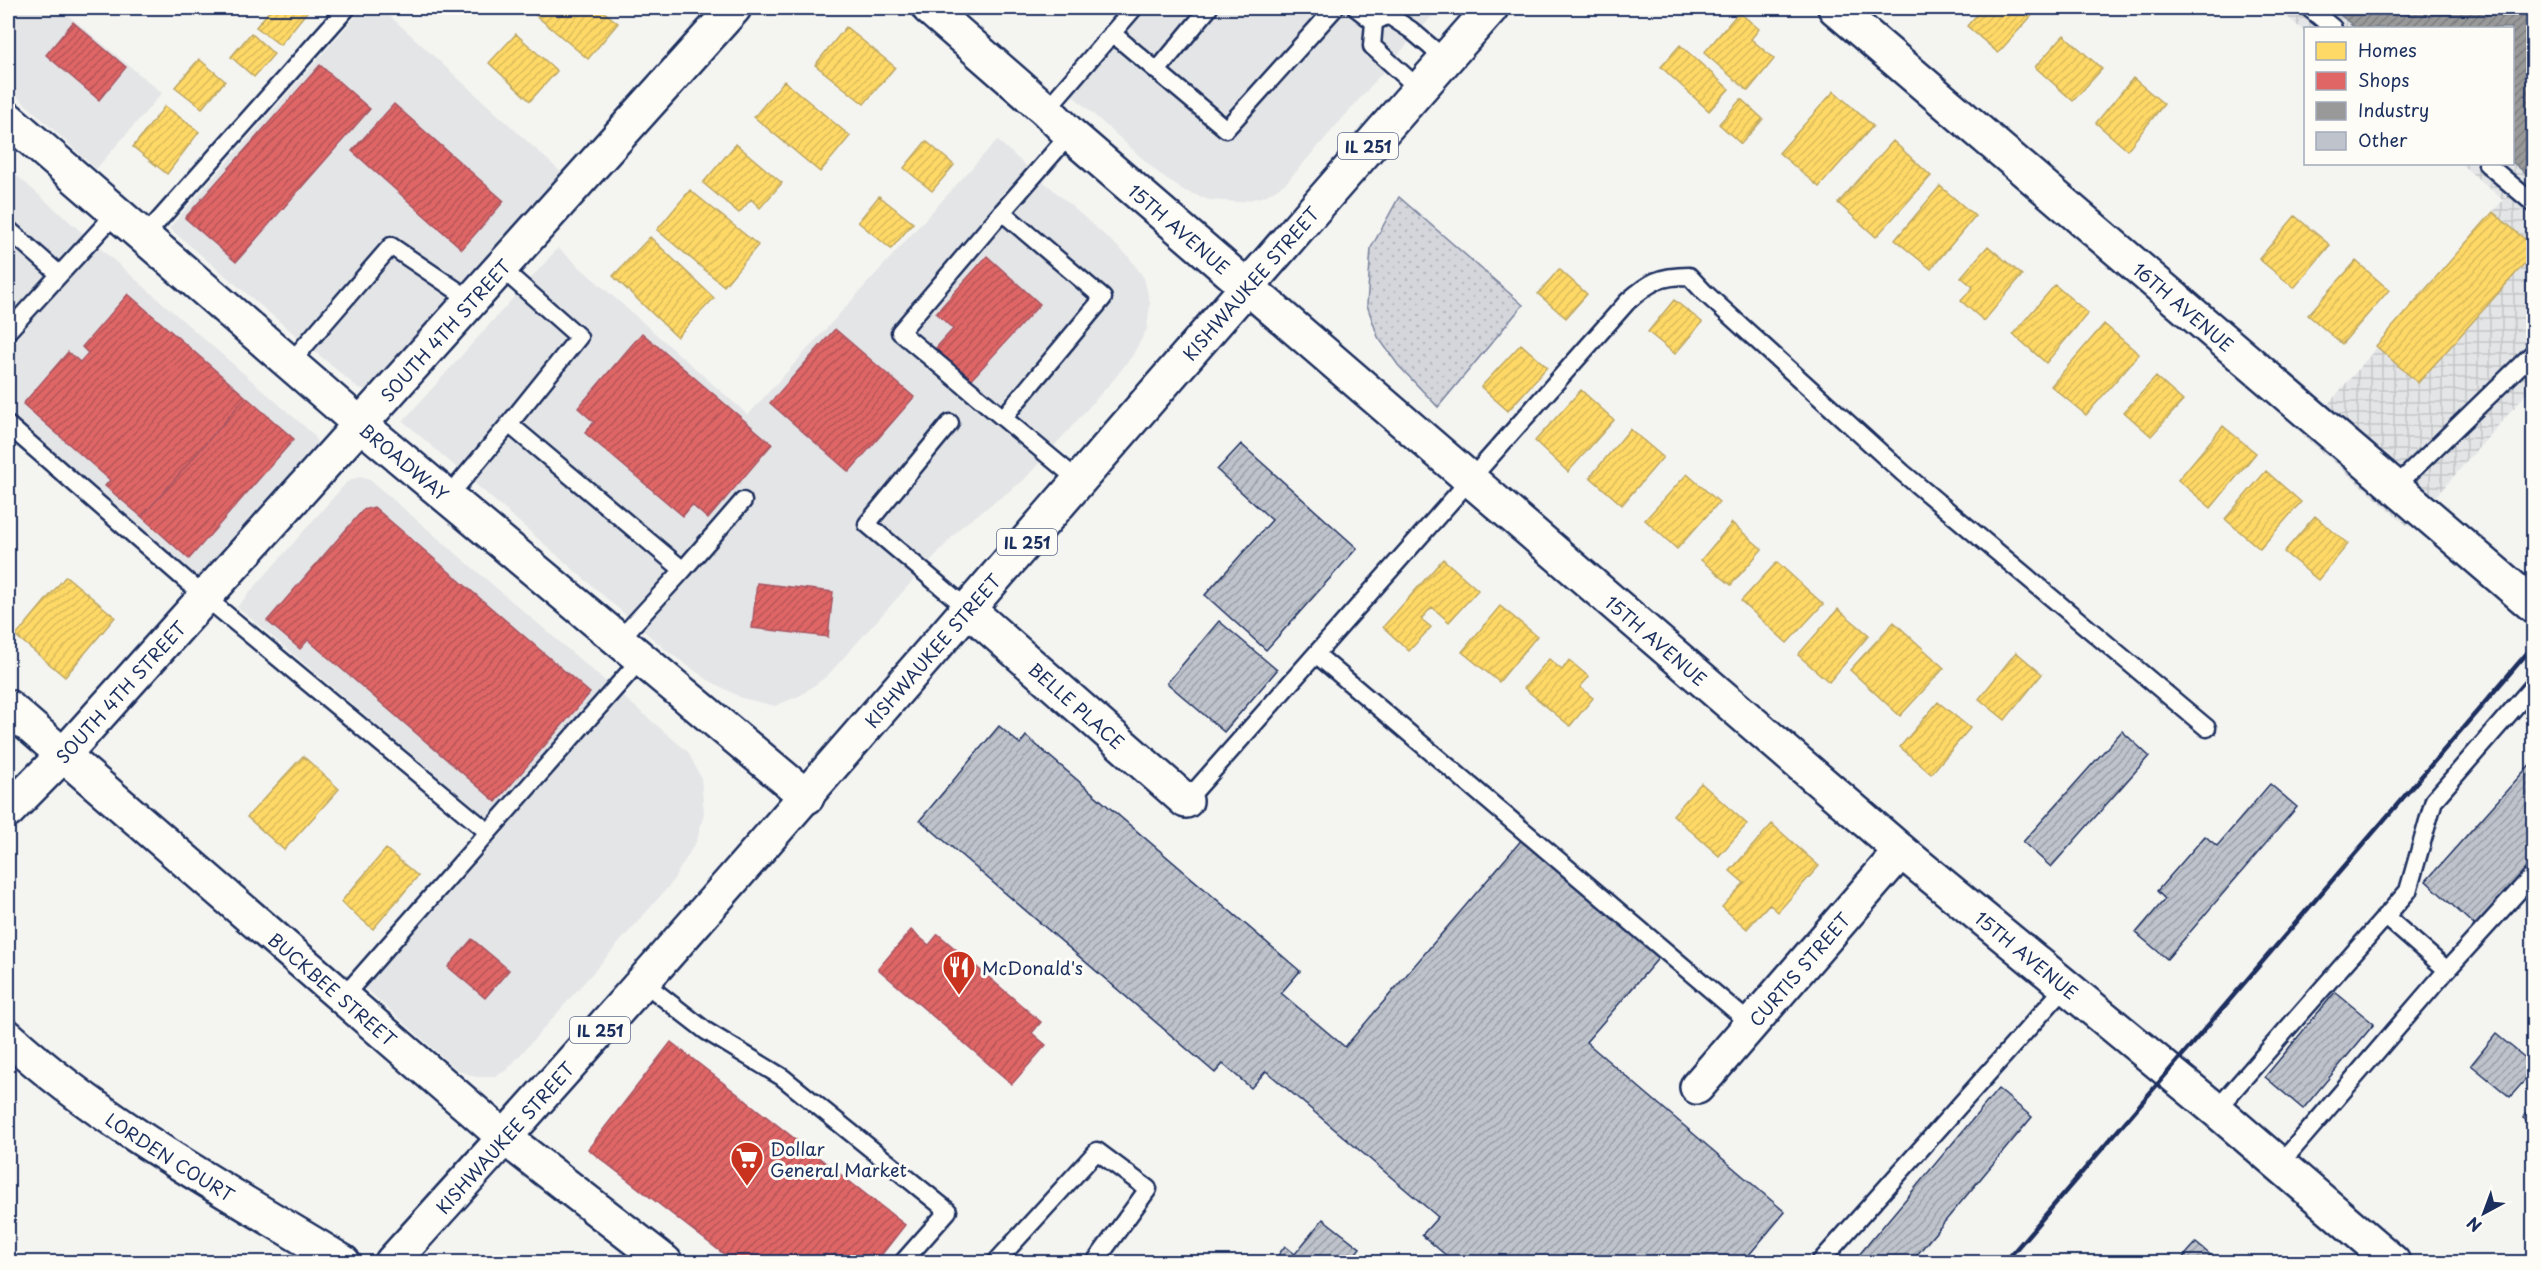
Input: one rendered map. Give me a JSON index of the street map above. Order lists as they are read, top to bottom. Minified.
{"streets":{"street":["IL 251","15TH AVENUE","KISHWAUKEE STREET","16TH AVENUE","SOUTH 4TH STREET","BROADWAY","BELLE PLACE","CURTIS STREET","BUCKBEE STREET","LORDEN COURT"]},"crossings":[["15TH AVENUE","KISHWAUKEE STREET"],["15TH AVENUE","CURTIS STREET"],["KISHWAUKEE STREET","BROADWAY"],["KISHWAUKEE STREET","BELLE PLACE"],["KISHWAUKEE STREET","BUCKBEE STREET"],["SOUTH 4TH STREET","BROADWAY"],["SOUTH 4TH STREET","BUCKBEE STREET"]],"places":{"restaurant":["McDonald's"],"supermarket":["Dollar General Market"]},"legend":["Homes","Shops","Industry","Other"],"north":"bottom left"}
